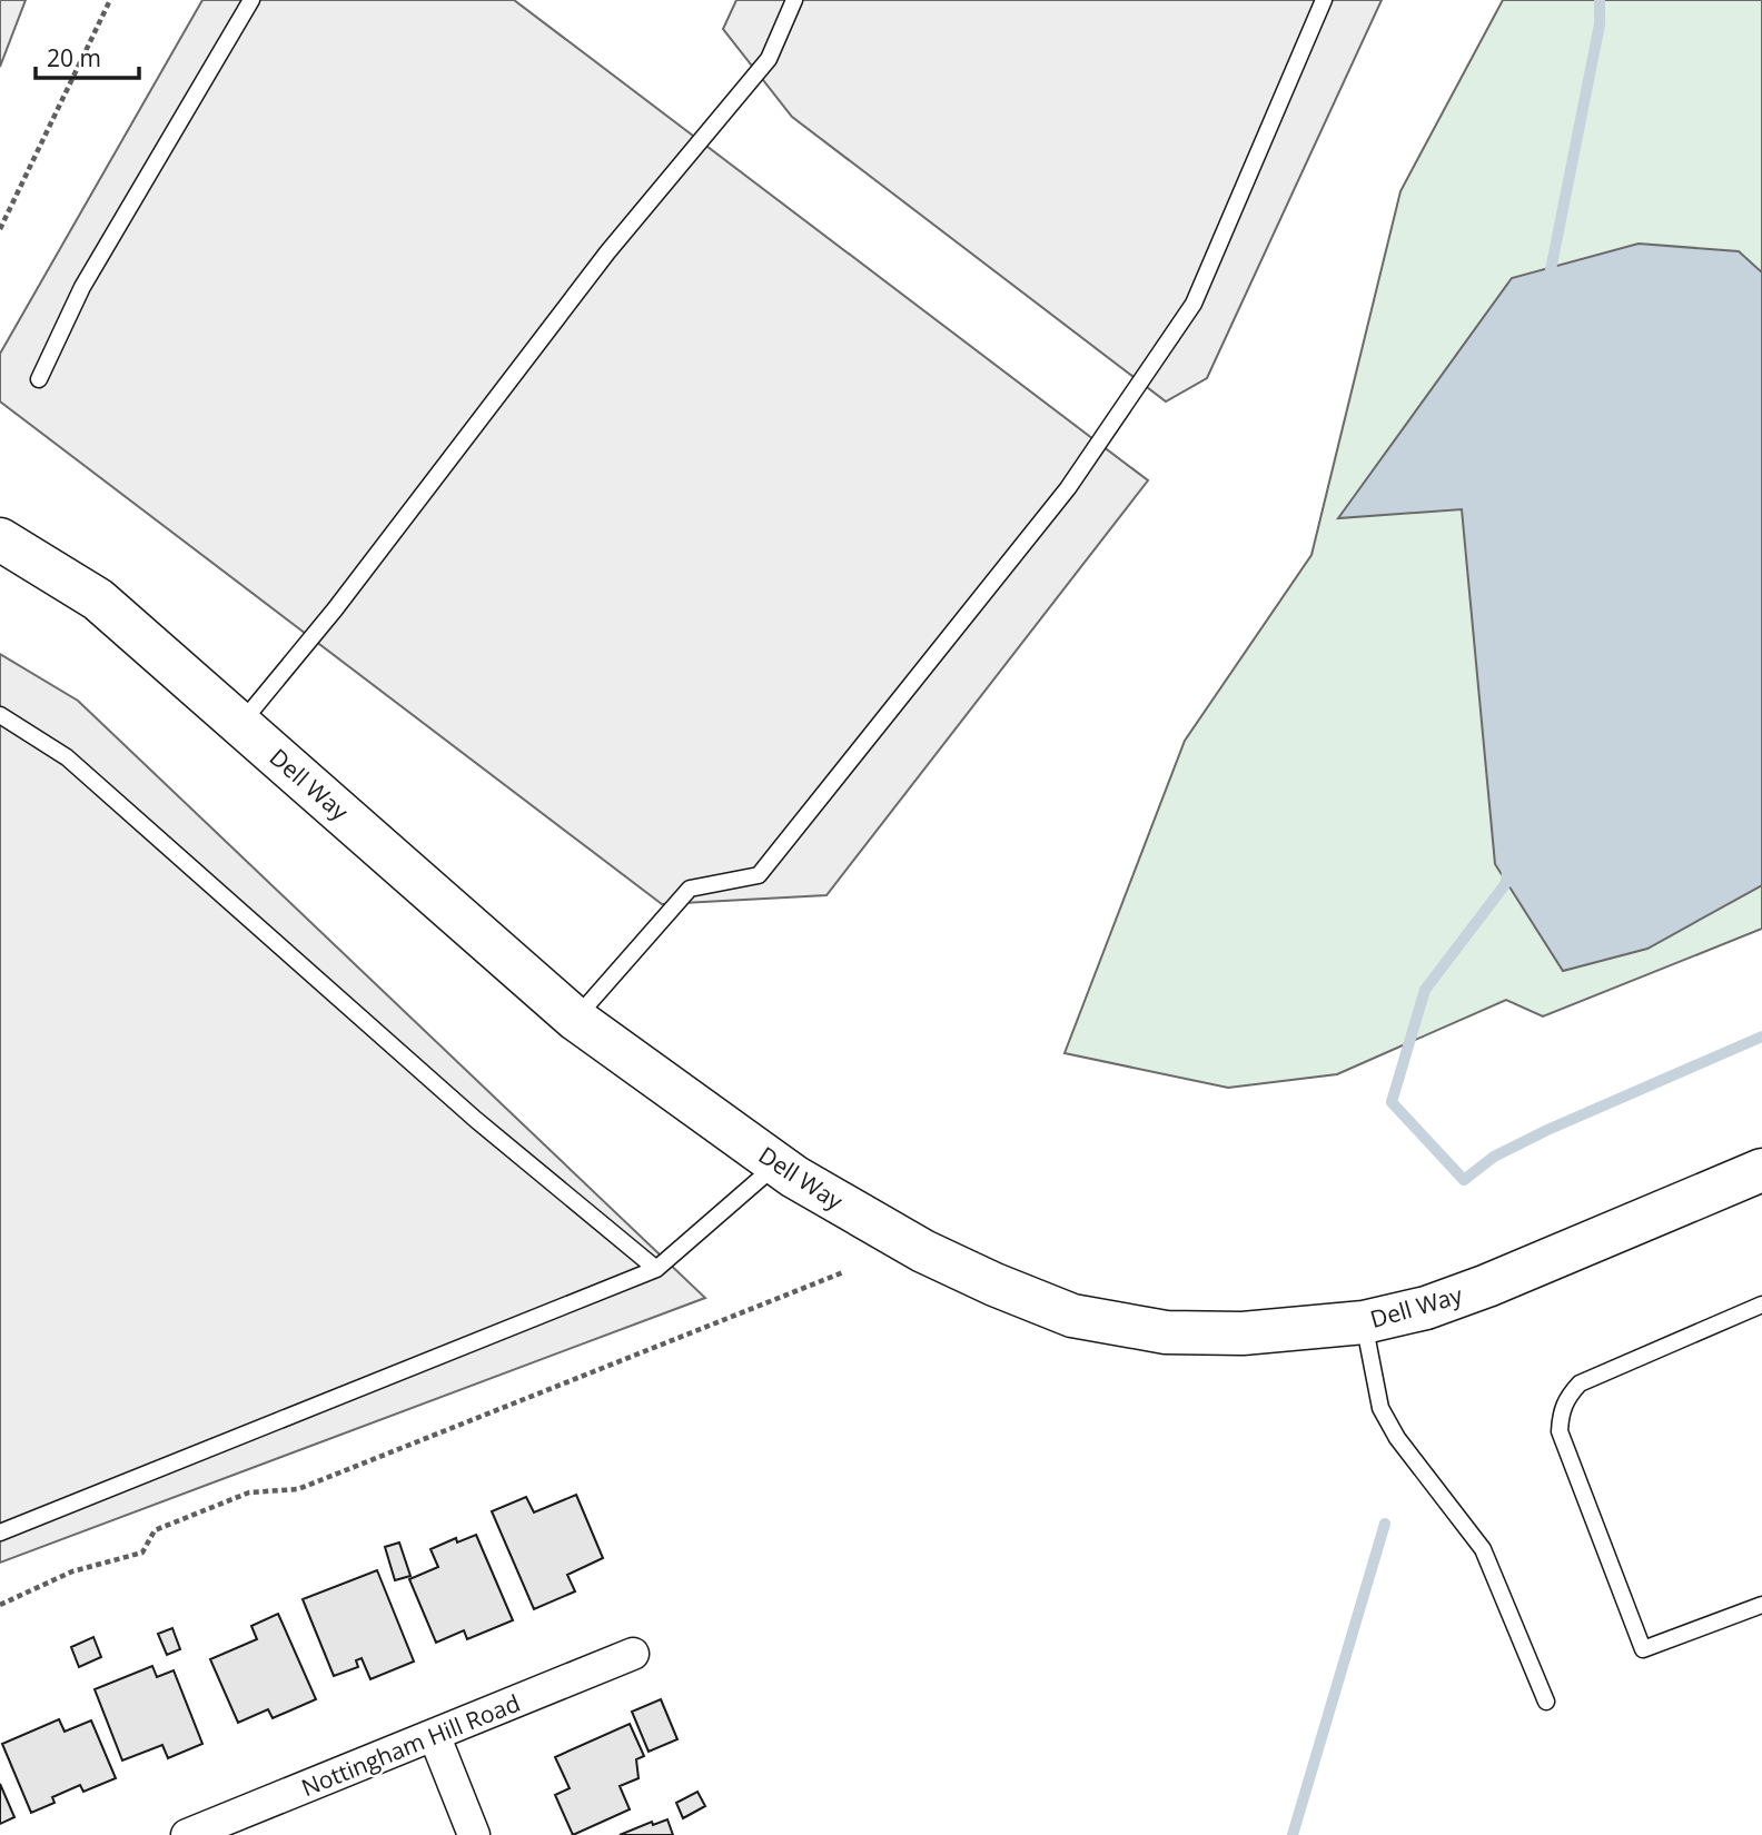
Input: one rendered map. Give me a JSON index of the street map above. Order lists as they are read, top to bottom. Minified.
{"streets":{"street":["Dell Way","Nottingham Hill Road"]},"scale_bar":"20 m"}
